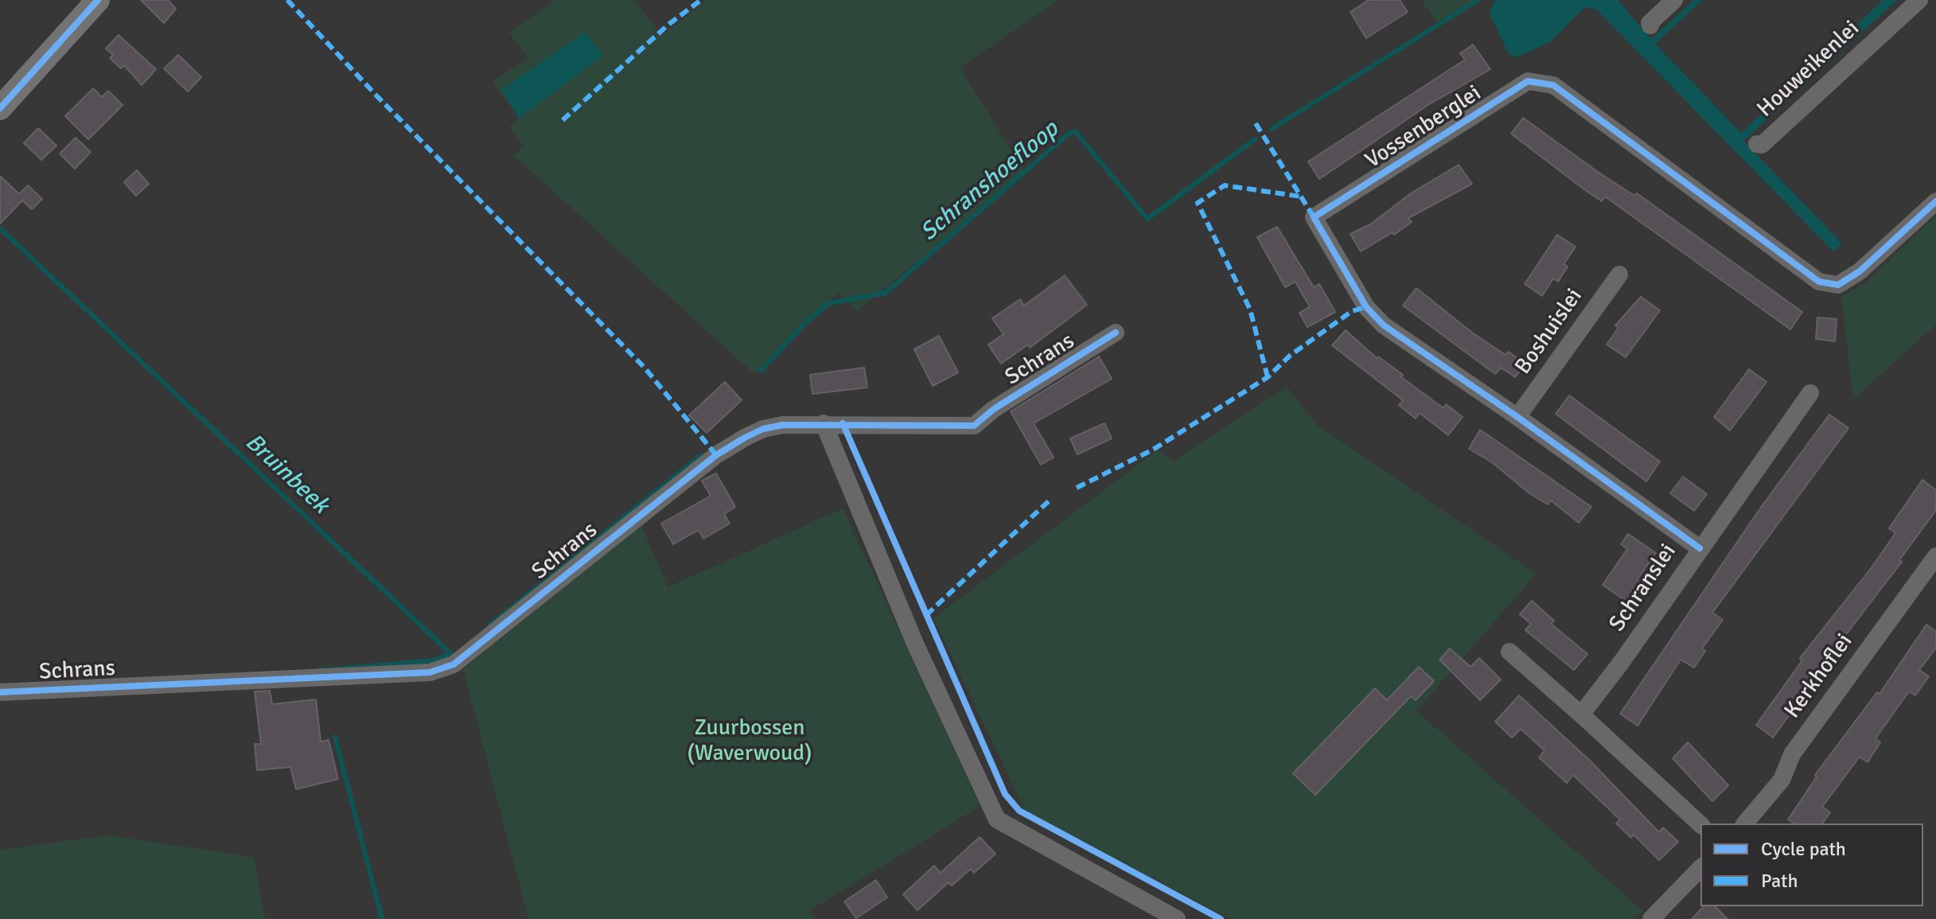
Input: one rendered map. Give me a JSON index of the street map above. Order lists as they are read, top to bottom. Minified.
{"streets":{"street":["Houweikenlei","Vossenberglei","Boshuislei","Schrans","Schranslei","Kerkhoflei"]},"crossings":[["Vossenberglei","Boshuislei"],["Vossenberglei","Schranslei"]],"water":["Schranshoefloop","Bruinbeek"],"parks":["Zuurbossen (Waverwoud)"],"legend":["Cycle path","Path"]}
